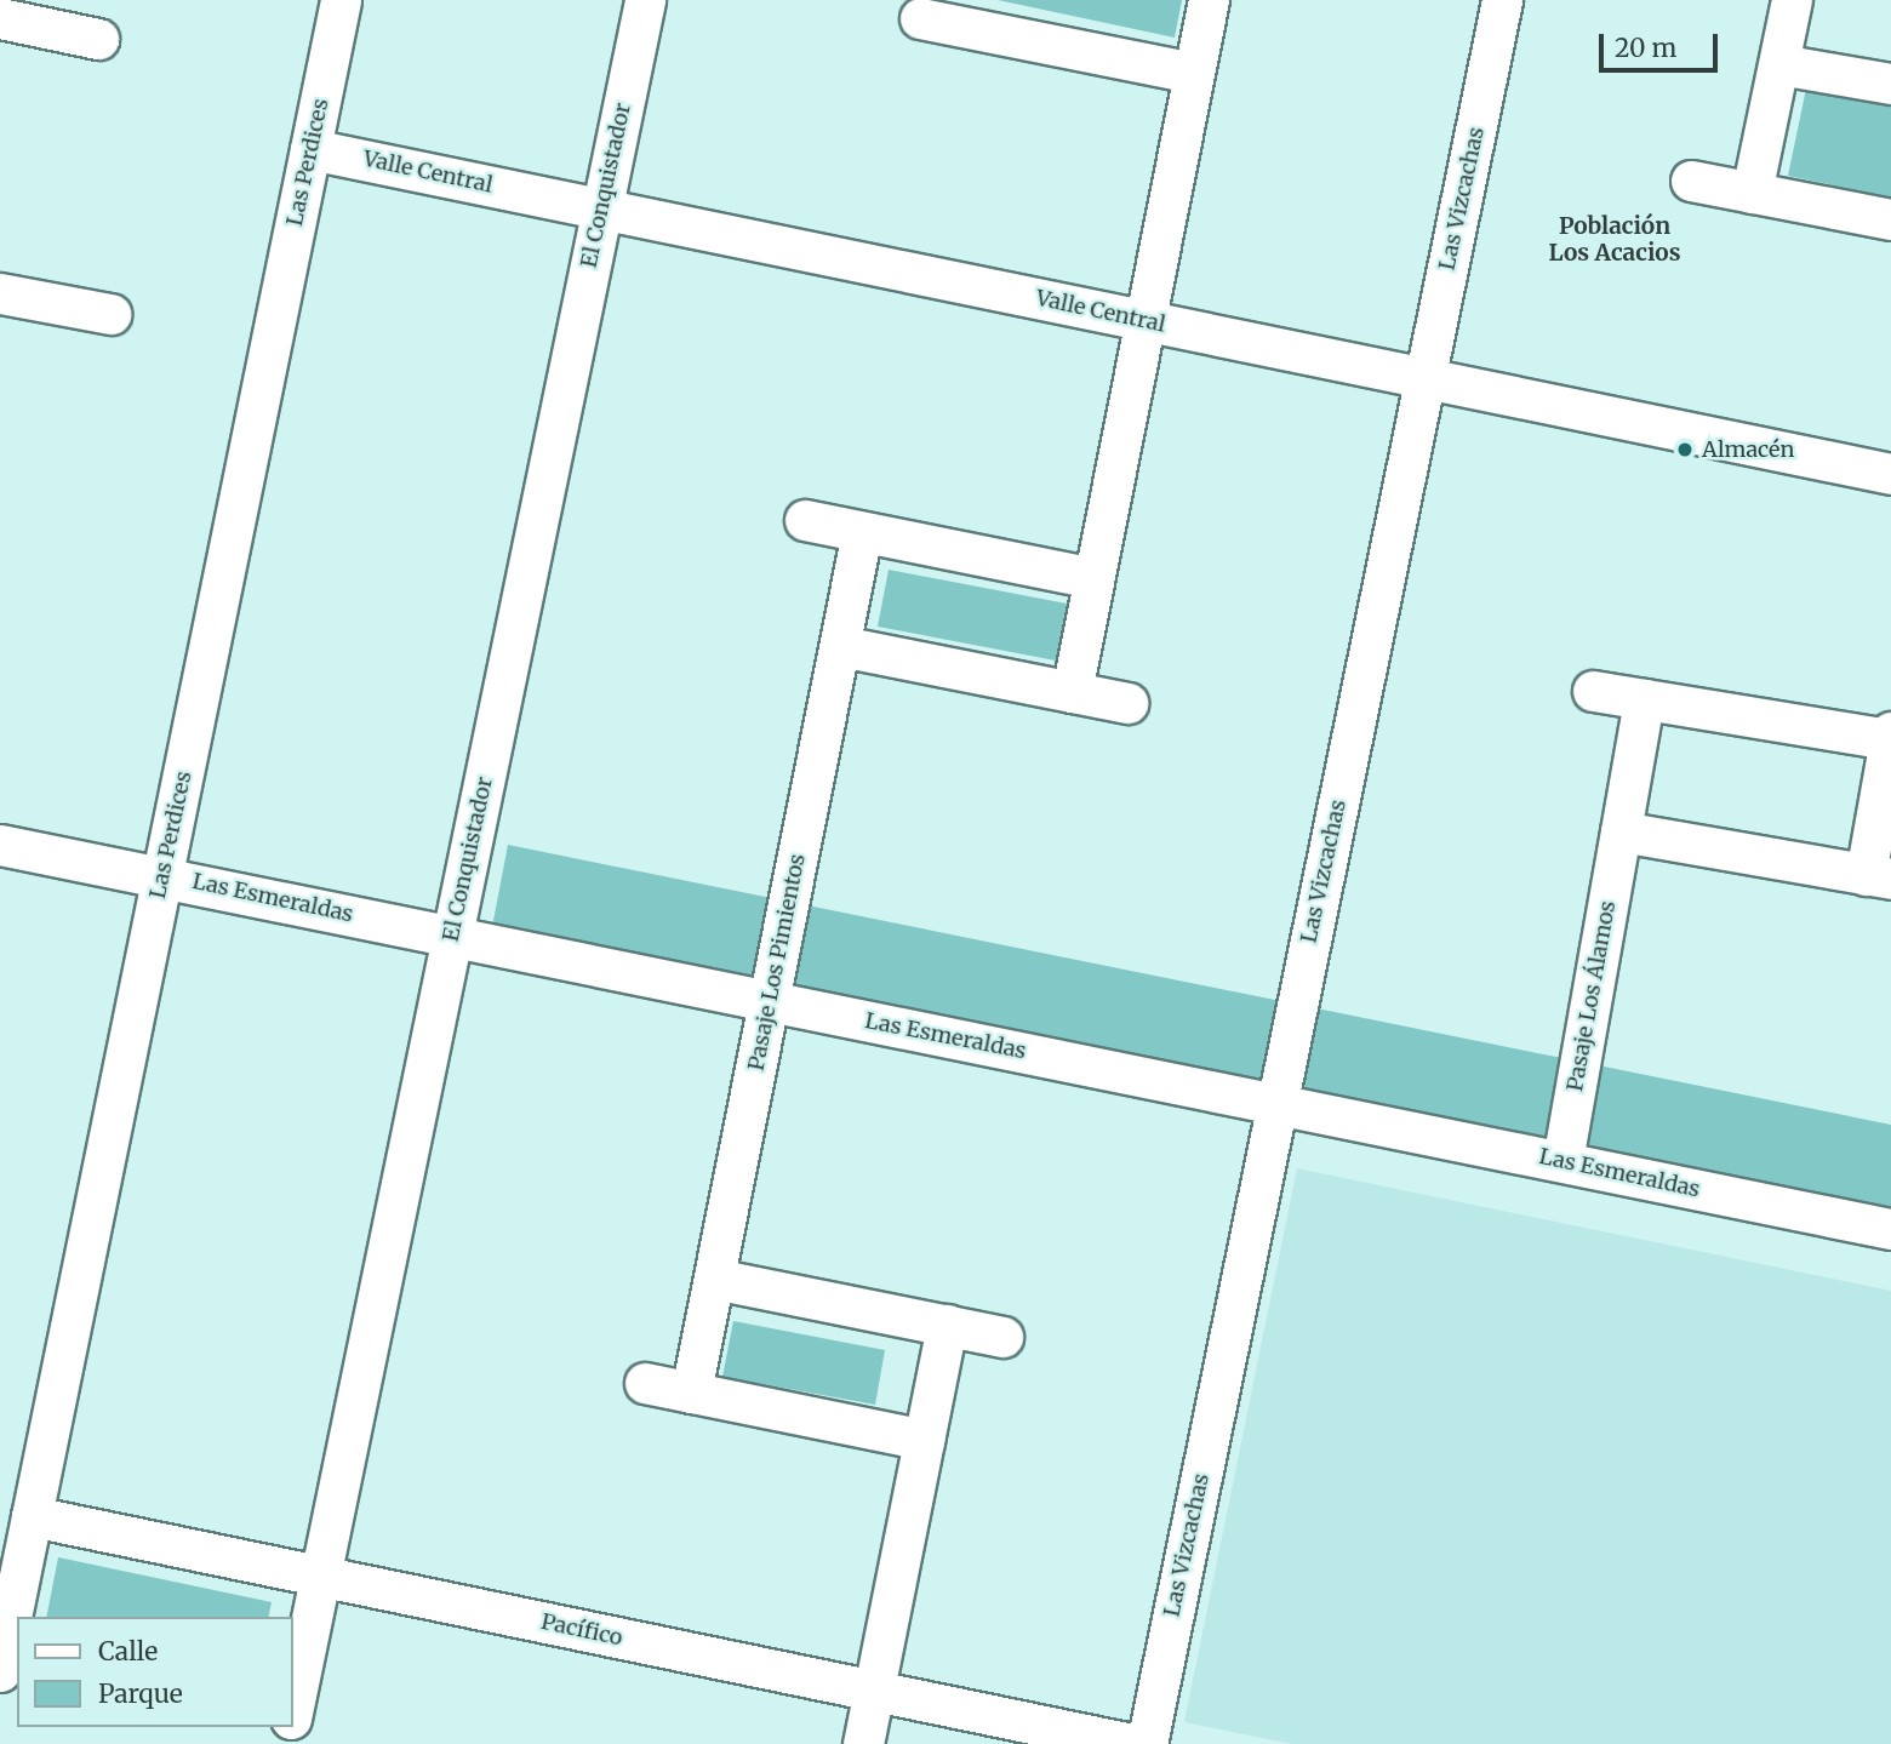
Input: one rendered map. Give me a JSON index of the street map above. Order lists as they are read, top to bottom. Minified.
{"streets":{"street":["Las Perdices","Valle Central","El Conquistador","Las Vizcachas","Las Esmeraldas","Pasaje Los Pimientos","Pasaje Los Álamos","Pacífico"]},"crossings":[["Las Perdices","Valle Central"],["Las Perdices","Las Esmeraldas"],["Las Perdices","Pacífico"],["Valle Central","El Conquistador"],["Valle Central","Las Vizcachas"],["El Conquistador","Las Esmeraldas"],["El Conquistador","Pacífico"],["Las Vizcachas","Las Esmeraldas"],["Las Esmeraldas","Pasaje Los Pimientos"],["Las Esmeraldas","Pasaje Los Álamos"]],"districts":["Población Los Acacios"],"places":["Almacén"],"legend":["Calle","Parque"],"scale_bar":"20 m"}
